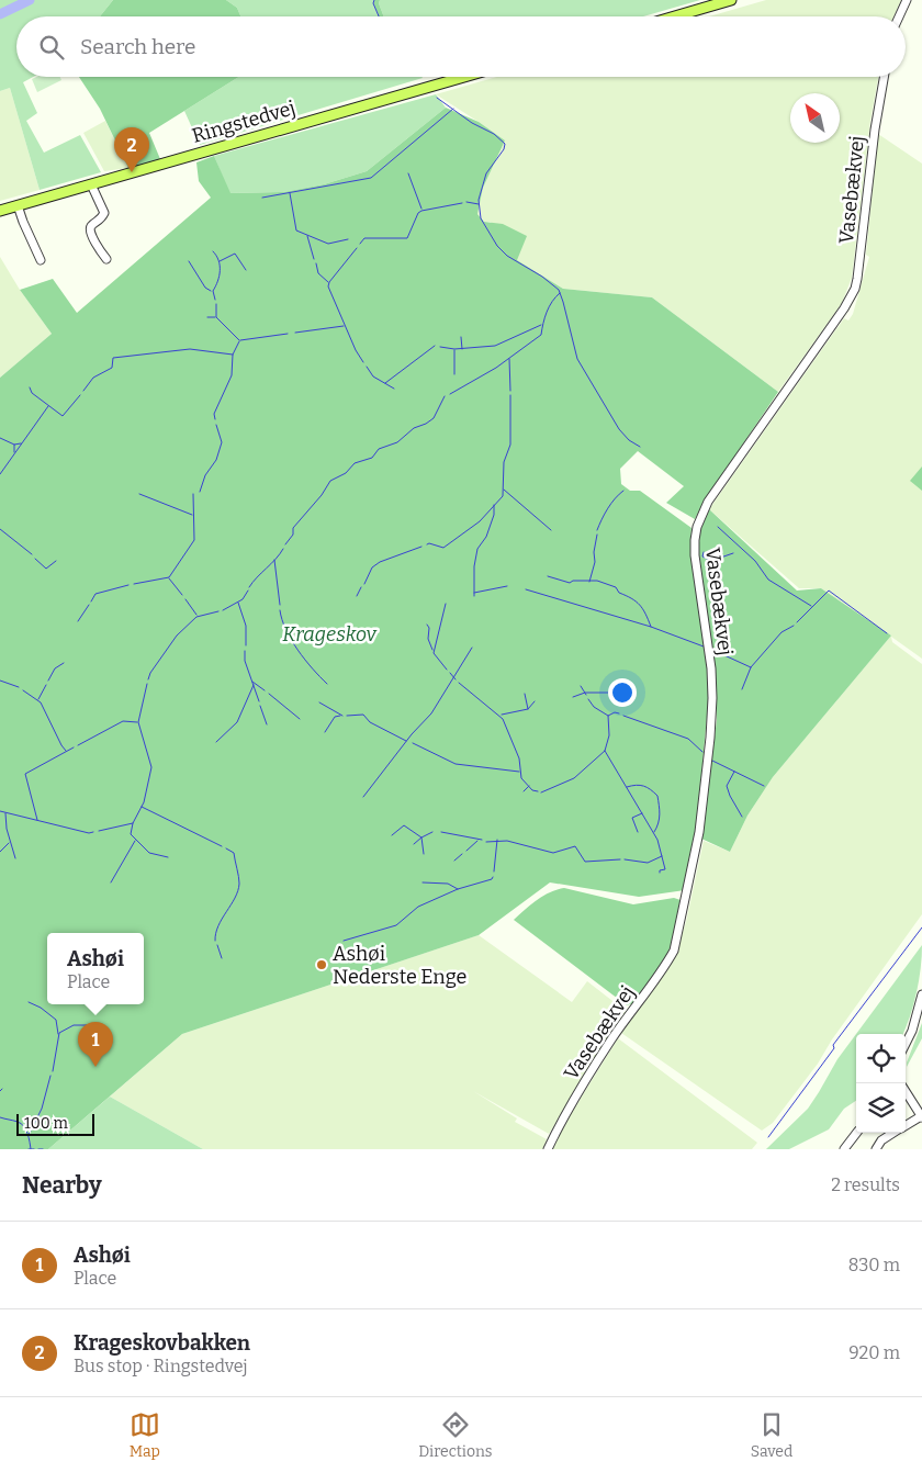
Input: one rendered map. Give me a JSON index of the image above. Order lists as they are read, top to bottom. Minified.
{"streets":{"main road":["Ringstedvej"],"street":["Vasebækvej"]},"parks":["Krageskov"],"places":["Ashøi Nederste Enge"],"scale_bar":"100 m","north":"top left","page":{"search":"Search here","pins":["2","1"],"popup":["Ashøi","Place"],"scale":"100 m","heading":["Nearby","2 results"],"list":[{"mark":"1","name":"Ashøi","note":"Place","value":"830 m"},{"mark":"2","name":"Krageskovbakken","note":"Bus stop · Ringstedvej","value":"920 m"}],"nav":["Map","Directions","Saved"]}}
